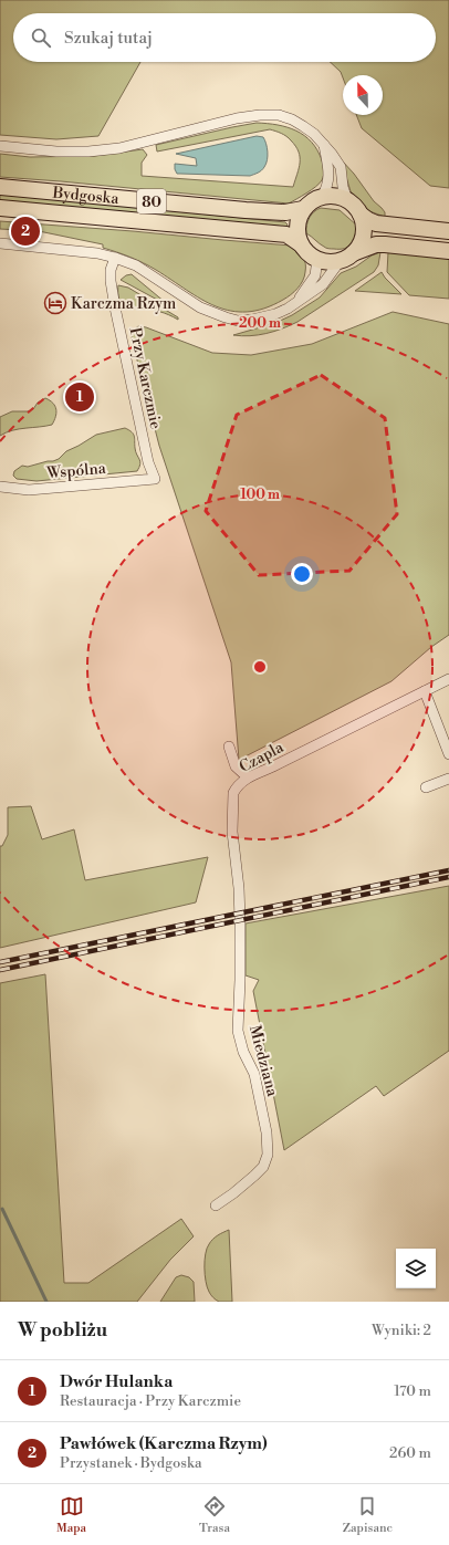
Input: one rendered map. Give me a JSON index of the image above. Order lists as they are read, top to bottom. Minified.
{"streets":{"main road":["Bydgoska","80"],"street":["Przy Karczmie","Wspólna","Czapla","Miedziana"]},"crossings":[["Bydgoska","80"],["Przy Karczmie","Wspólna"],["Czapla","Miedziana"]],"places":{"hotel":["Karczma Rzym"]},"north":"top","page":{"search":"Szukaj tutaj","pins":["2","1"],"heading":["W pobliżu","Wyniki: 2"],"list":[{"mark":"1","name":"Dwór Hulanka","note":"Restauracja · Przy Karczmie","value":"170 m"},{"mark":"2","name":"Pawłówek (Karczma Rzym)","note":"Przystanek · Bydgoska","value":"260 m"}],"nav":["Mapa","Trasa","Zapisane"]},"rings":["200 m","100 m"]}
